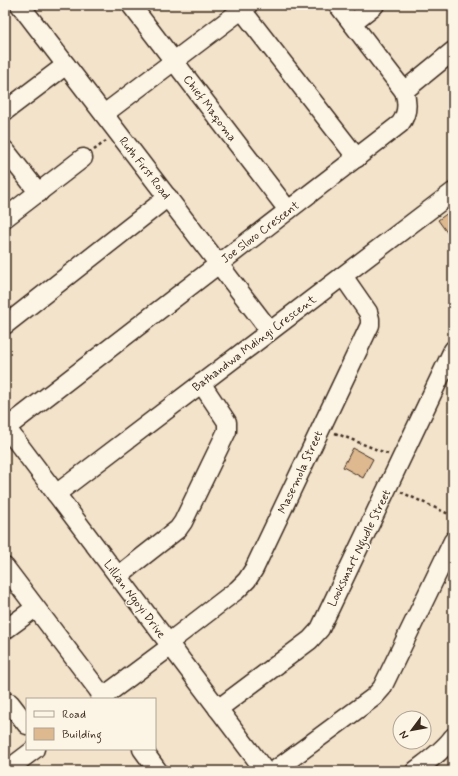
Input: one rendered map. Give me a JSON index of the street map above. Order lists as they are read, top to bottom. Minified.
{"streets":{"street":["Chief Maqoma","Ruth First Road","Joe Slovo Crescent","Bathandwa Mdingi Crescent","Masemola Street","Looksmart Ngudle Street","Lillian Ngoyi Drive"]},"crossings":[["Chief Maqoma","Joe Slovo Crescent"],["Ruth First Road","Joe Slovo Crescent"],["Ruth First Road","Bathandwa Mdingi Crescent"],["Joe Slovo Crescent","Lillian Ngoyi Drive"],["Bathandwa Mdingi Crescent","Masemola Street"],["Bathandwa Mdingi Crescent","Lillian Ngoyi Drive"],["Masemola Street","Lillian Ngoyi Drive"],["Looksmart Ngudle Street","Lillian Ngoyi Drive"]],"legend":["Road","Building"],"north":"bottom left"}
